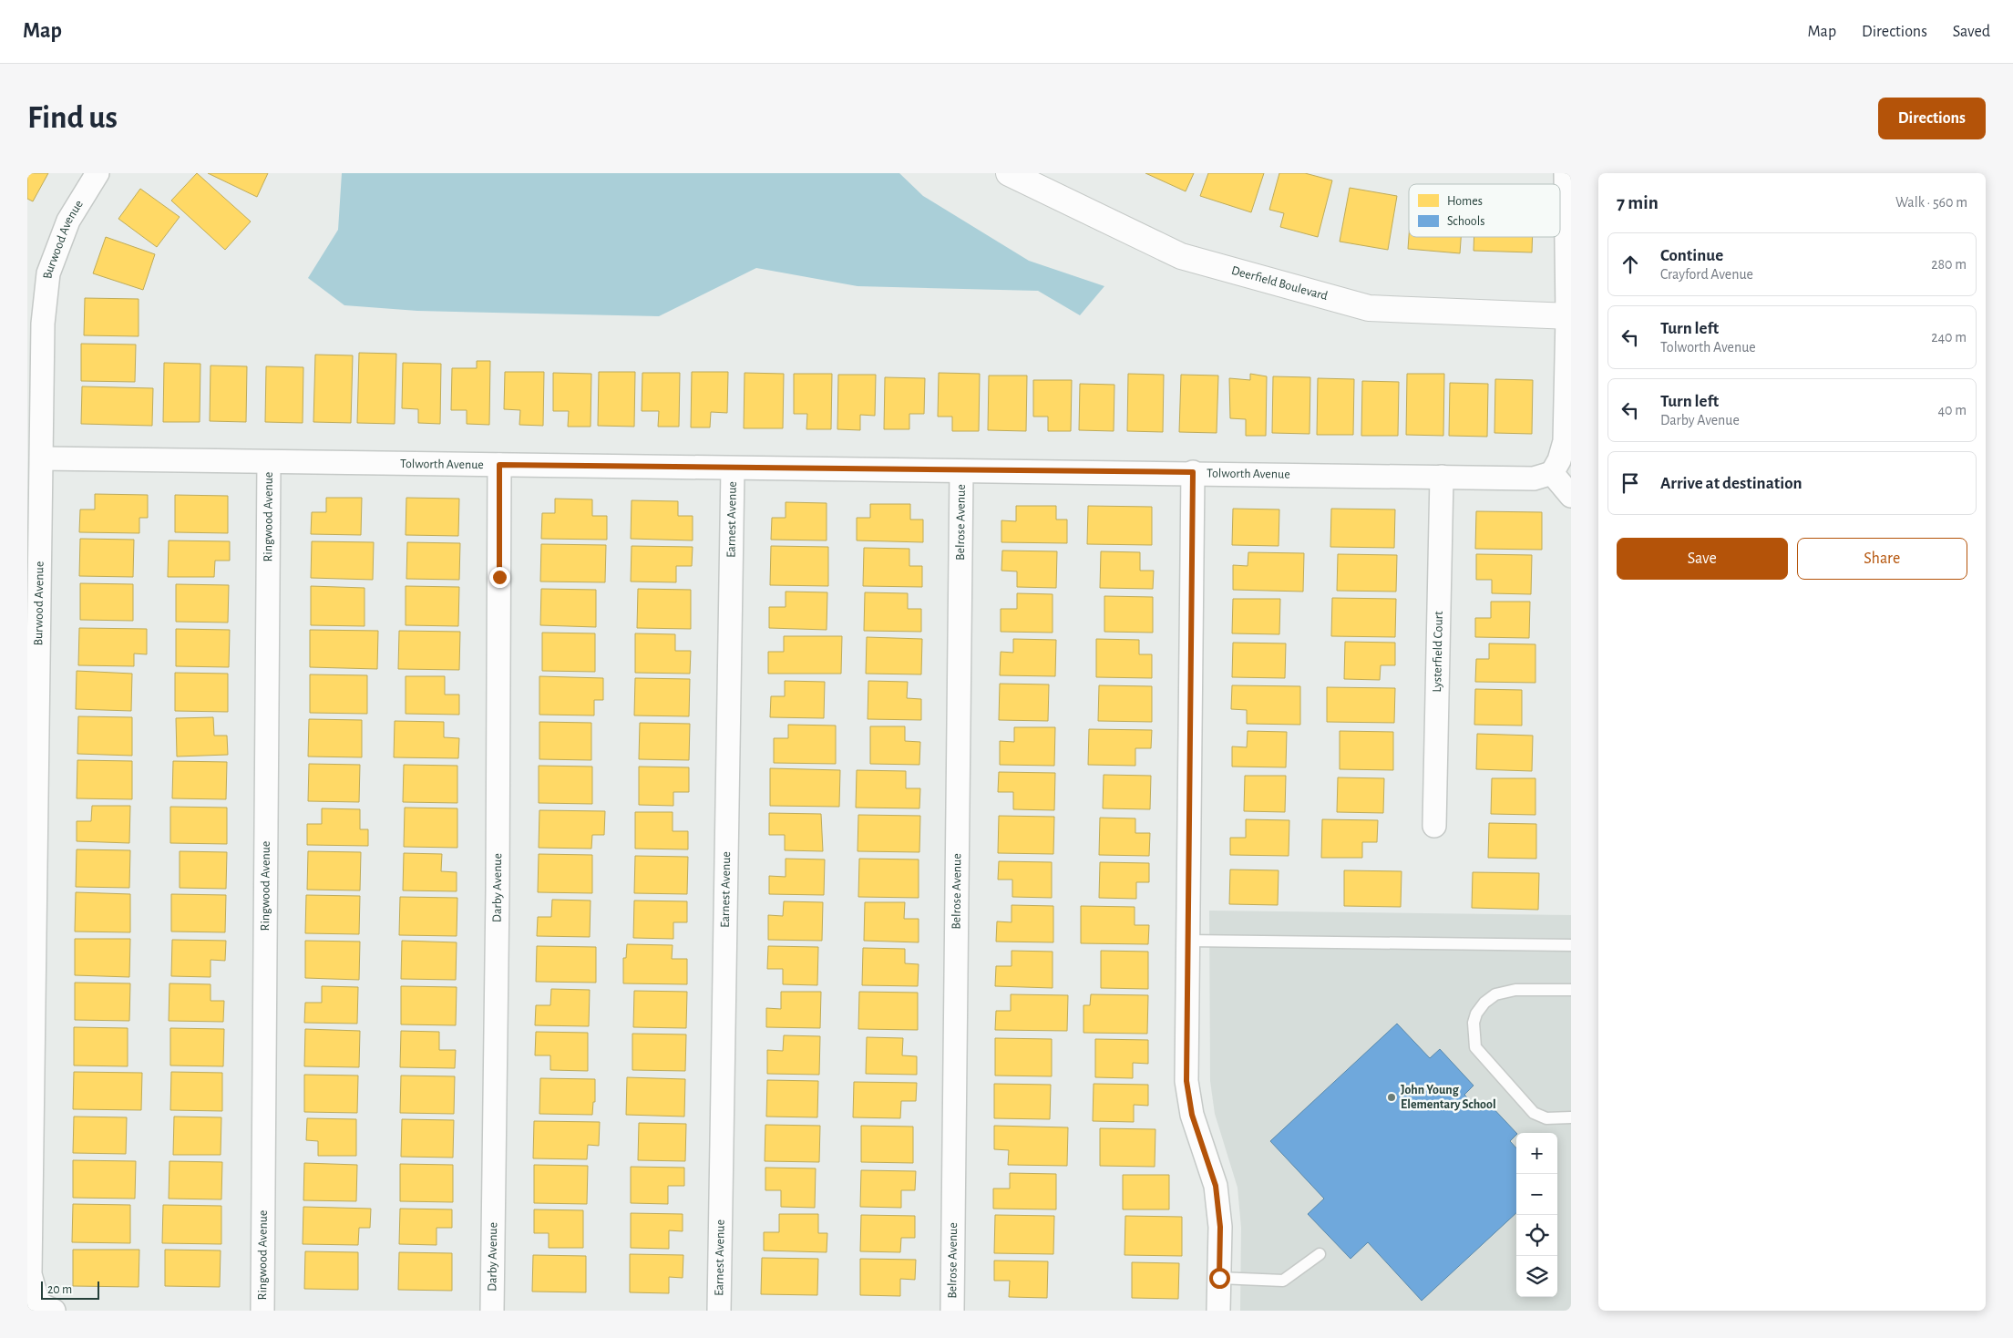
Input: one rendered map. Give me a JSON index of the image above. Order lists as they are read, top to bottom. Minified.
{"streets":{"street":["Burwood Avenue","Deerfield Boulevard","Tolworth Avenue","Ringwood Avenue","Earnest Avenue","Belrose Avenue","Lysterfield Court","Darby Avenue"]},"crossings":[["Burwood Avenue","Tolworth Avenue"],["Tolworth Avenue","Ringwood Avenue"],["Tolworth Avenue","Earnest Avenue"],["Tolworth Avenue","Belrose Avenue"],["Tolworth Avenue","Lysterfield Court"],["Tolworth Avenue","Darby Avenue"]],"places":["John Young Elementary School"],"legend":["Homes","Schools"],"scale_bar":"20 m","page":{"header":"Map","nav":["Map","Directions","Saved"],"buttons":["Directions",["Save","Share"]],"title":"Find us","heading":["7 min","Walk · 560 m"],"list":[["Continue","Crayford Avenue","280 m"],["Turn left","Tolworth Avenue","240 m"],["Turn left","Darby Avenue","40 m"],"Arrive at destination"],"map_buttons":["+","−"],"scale":"20 m"}}
